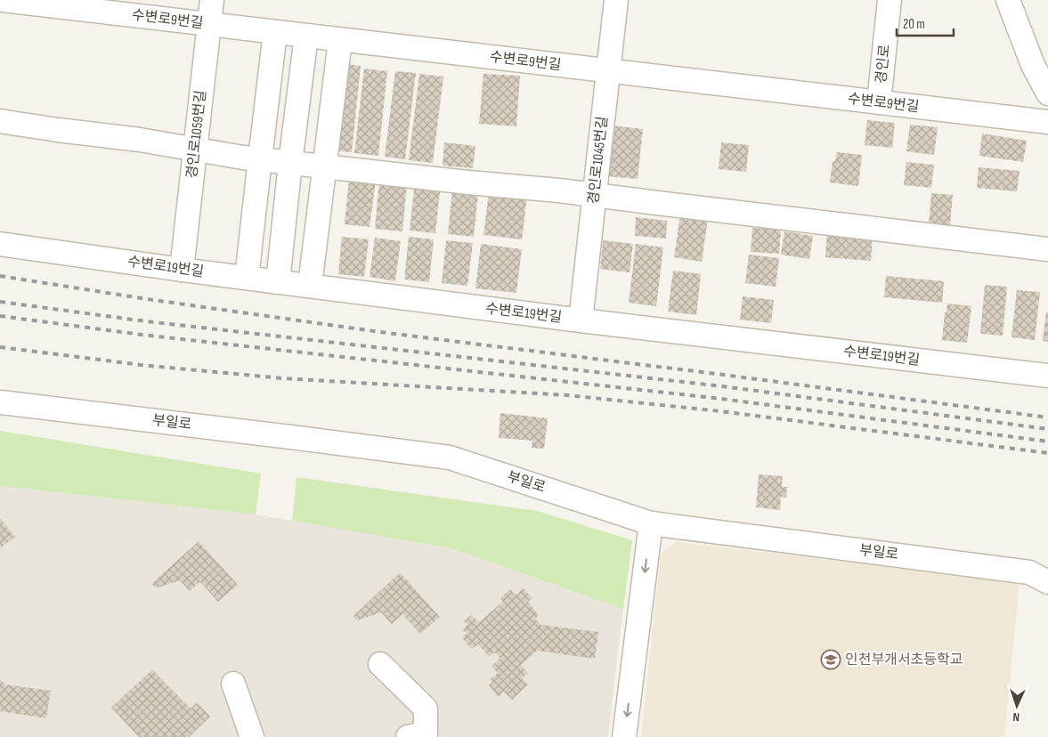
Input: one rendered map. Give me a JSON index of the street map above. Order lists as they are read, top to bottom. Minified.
{"streets":{"street":["수변로9번길","경인로","경인로1059번길","경인로1045번길","수변로19번길","부일로"]},"crossings":[["수변로9번길","경인로"],["수변로9번길","경인로1059번길"],["수변로9번길","경인로1045번길"],["경인로1059번길","수변로19번길"],["경인로1045번길","수변로19번길"]],"places":{"school or university":["인천부개서초등학교"]},"scale_bar":"20 m","north":"bottom"}
